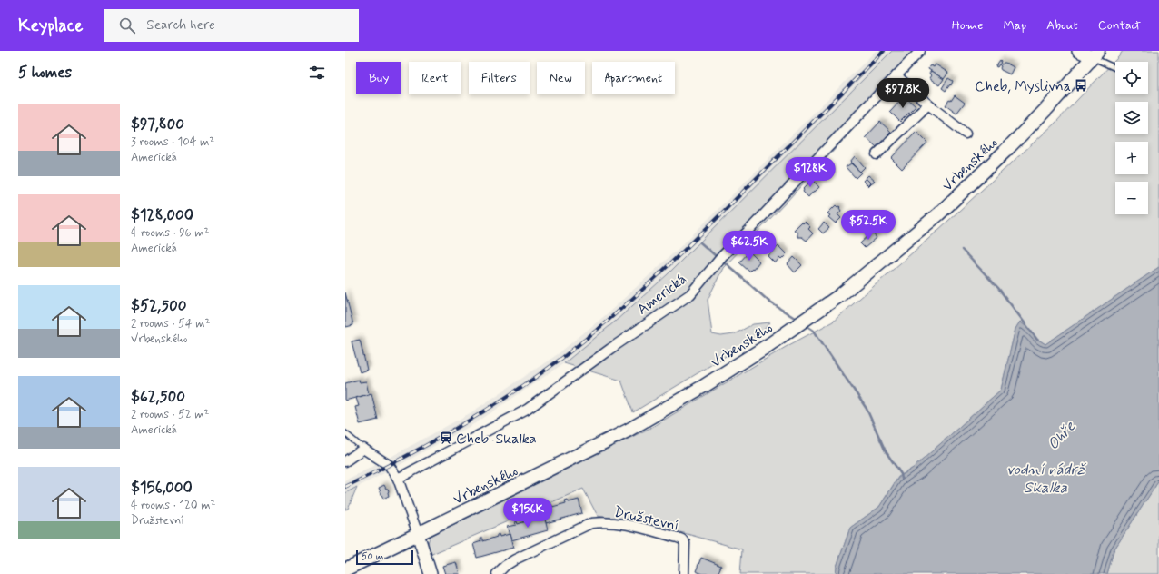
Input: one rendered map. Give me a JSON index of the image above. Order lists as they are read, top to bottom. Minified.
{"streets":{"main road":["Vrbenského"],"street":["Americká","Družstevní"]},"water":["Ohře","vodní nádrž Skalka"],"places":{"bus stop":["Cheb, Myslivna"],"station":["Cheb-Skalka"]},"scale_bar":"50 m","page":{"header":"Keyplace","search":"Search here","nav":["Home","Map","About","Contact"],"heading":"5 homes","map_buttons":["+","−"],"chip":["Buy","Rent","Filters","New","Apartment"],"price":["$97.8K","$128K","$52.5K","$62.5K","$156K"],"list":[{"name":"$97,800","note":"3 rooms · 104 m² · Americká"},{"name":"$128,000","note":"4 rooms · 96 m² · Americká"},{"name":"$52,500","note":"2 rooms · 54 m² · Vrbenského"},{"name":"$62,500","note":"2 rooms · 52 m² · Americká"},{"name":"$156,000","note":"4 rooms · 120 m² · Družstevní"}],"scale":"50 m"}}
